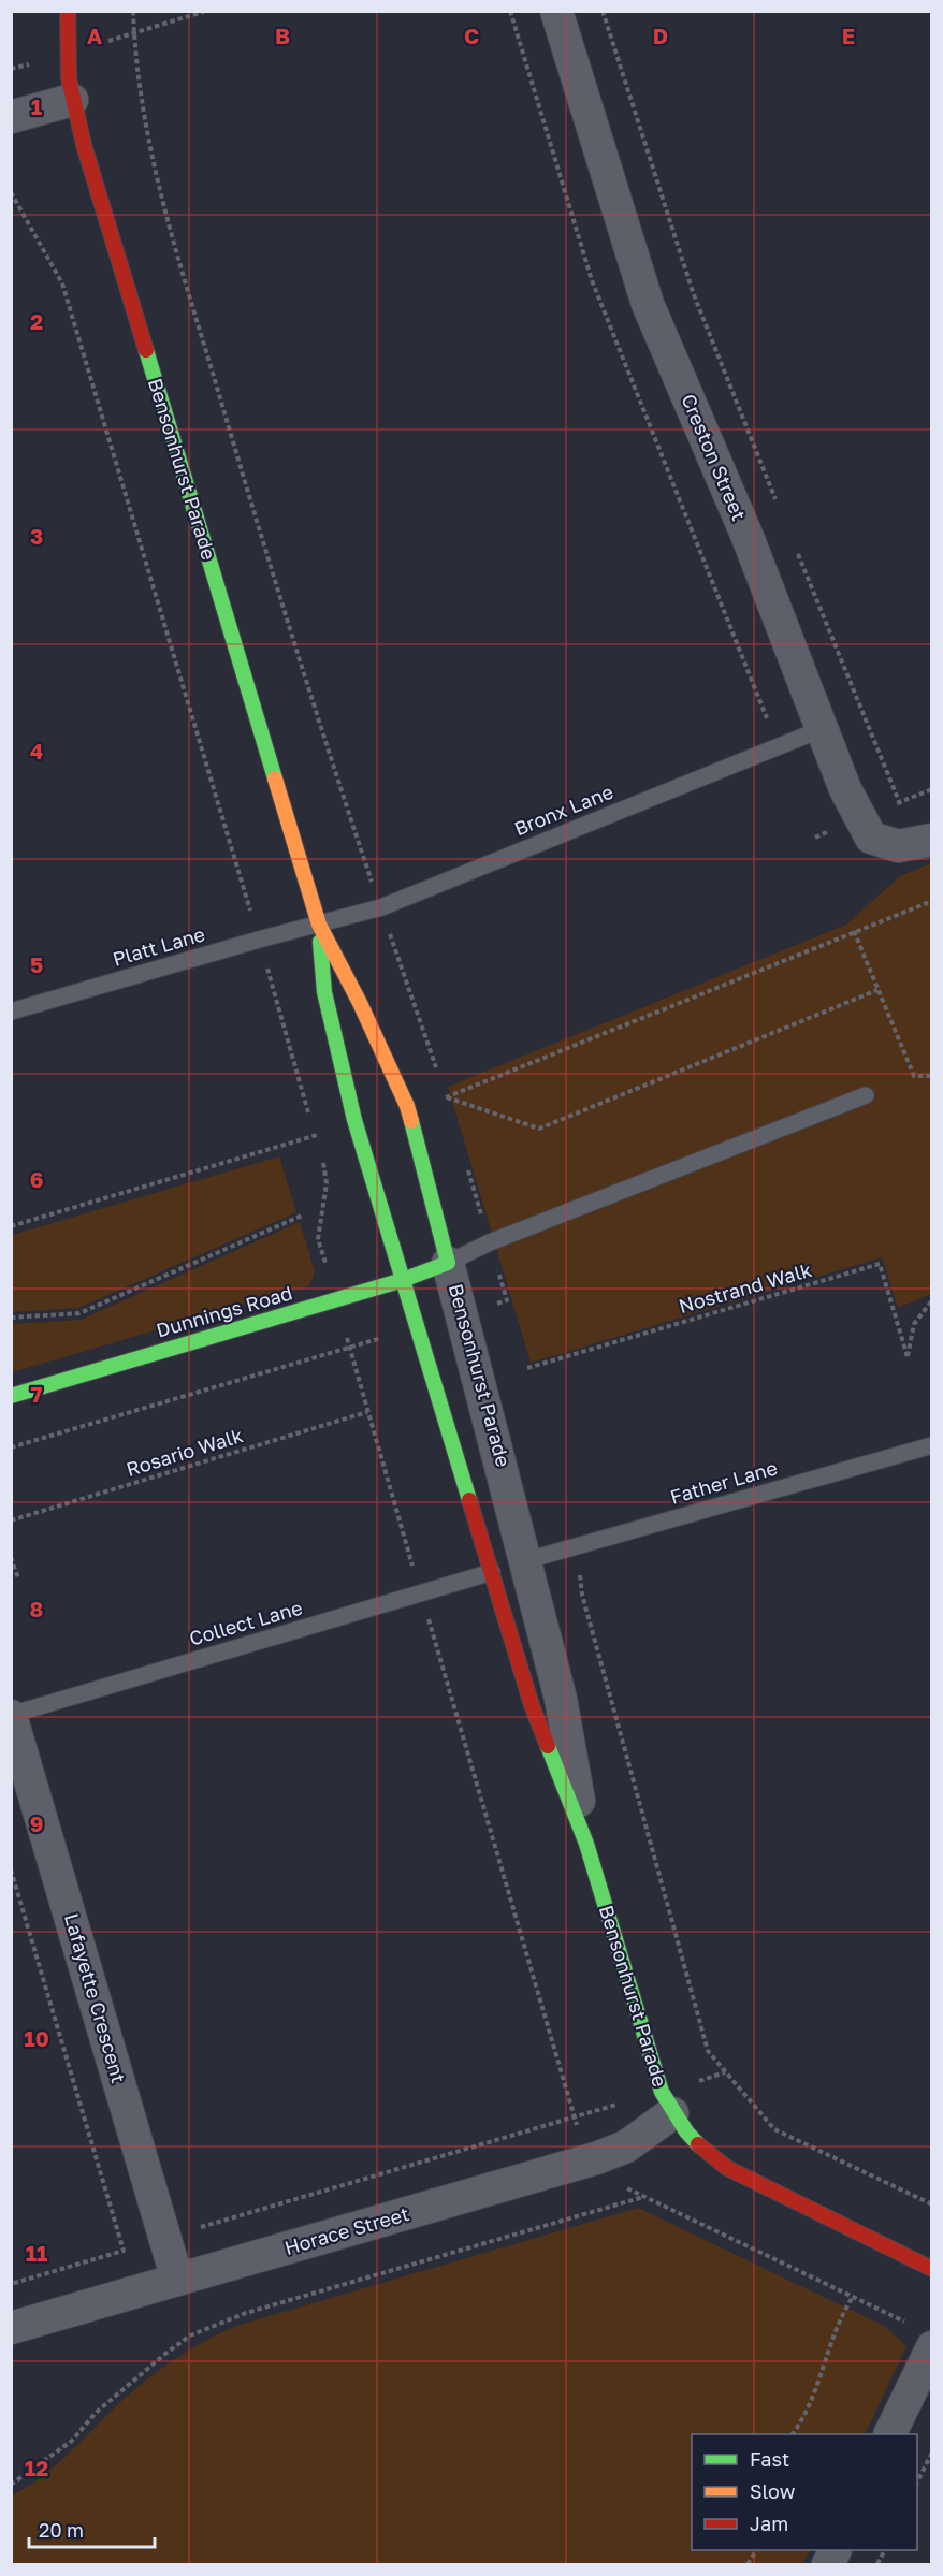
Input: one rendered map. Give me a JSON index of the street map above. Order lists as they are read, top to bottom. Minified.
{"streets":{"street":["Creston Street","Bensonhurst Parade","Dunnings Road","Lafayette Crescent","Horace Street"],"lane":["Bronx Lane","Platt Lane","Father Lane","Collect Lane"],"path":["Nostrand Walk","Rosario Walk"]},"crossings":[["Creston Street","Bronx Lane"],["Bensonhurst Parade","Bronx Lane"],["Bensonhurst Parade","Platt Lane"],["Bensonhurst Parade","Dunnings Road"],["Bensonhurst Parade","Father Lane"],["Bensonhurst Parade","Collect Lane"],["Bensonhurst Parade","Horace Street"],["Bronx Lane","Platt Lane"],["Collect Lane","Lafayette Crescent"],["Lafayette Crescent","Horace Street"]],"legend":["Fast","Slow","Jam"],"scale_bar":"20 m","grid":{"columns":["A","B","C","D","E"],"rows":["1","2","3","4","5","6","7","8","9","10","11","12"]}}
